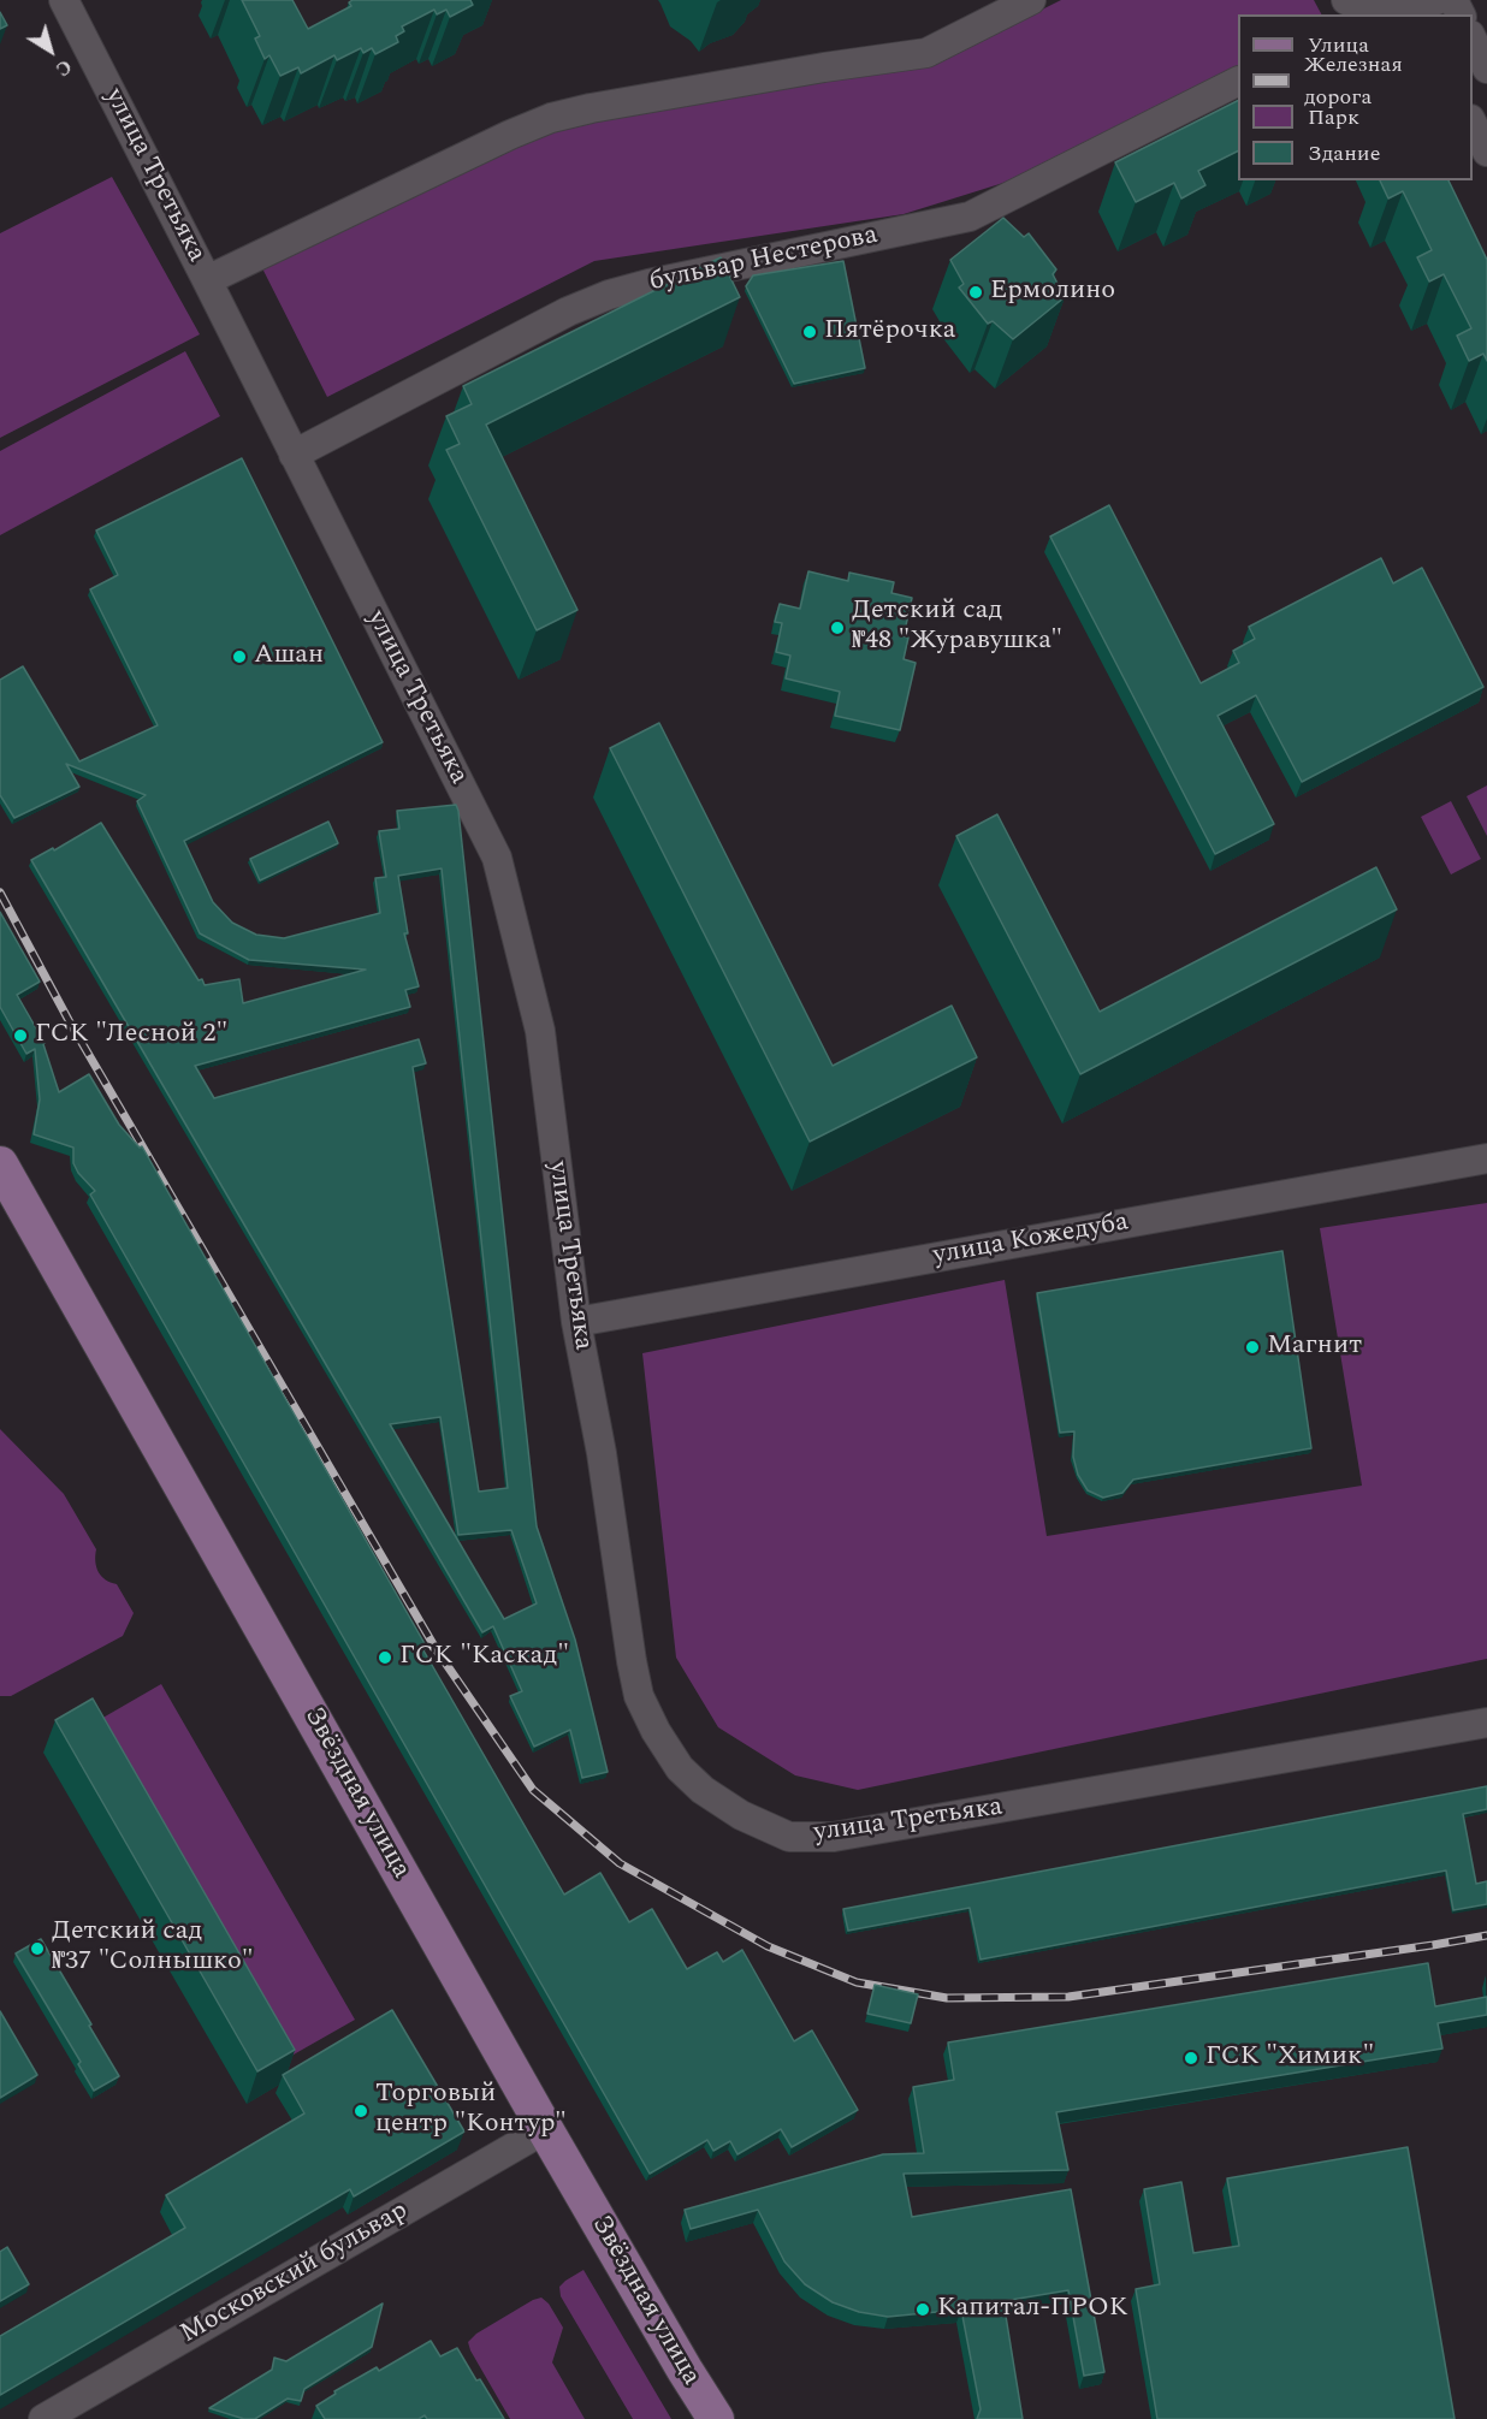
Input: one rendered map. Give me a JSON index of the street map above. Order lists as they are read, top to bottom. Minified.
{"streets":{"main road":["Звёздная улица"],"street":["улица Третьяка","бульвар Нестерова","улица Кожедуба","Московский бульвар"]},"crossings":[["улица Третьяка","бульвар Нестерова"],["улица Третьяка","улица Кожедуба"],["Звёздная улица","Московский бульвар"]],"places":["Ермолино","Пятёрочка","Детский сад №48 \"Журавушка\"","Ашан","ГСК \"Лесной 2\"","Магнит","ГСК \"Каскад\"","Детский сад №37 \"Солнышко\"","ГСК \"Химик\"","Торговый центр \"Контур\"","Капитал-ПРОК"],"legend":["Улица","Железная дорога","Парк","Здание"],"north":"bottom right"}
